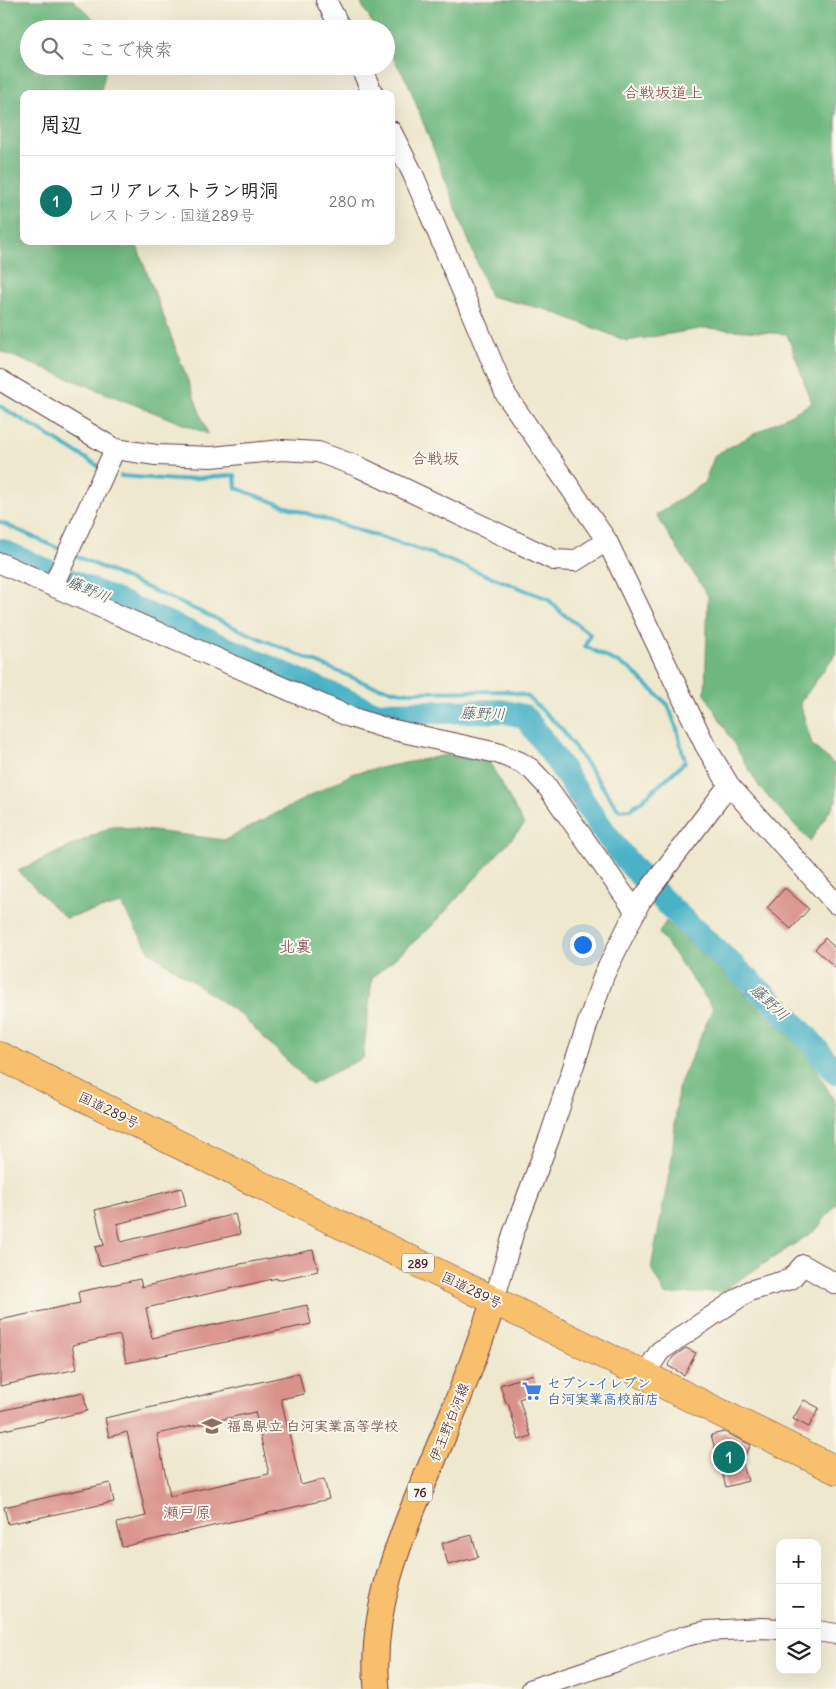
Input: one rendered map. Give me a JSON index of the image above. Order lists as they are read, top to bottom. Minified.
{"streets":{"highway":["国道289号","289"],"main road":["伊王野白河線","76"]},"crossings":[["国道289号","伊王野白河線"]],"districts":["合戦坂道上","合戦坂","北裏","瀬戸原"],"water":["藤野川"],"places":{"supermarket":["セブン-イレブン 白河実業高校前店"],"school or university":["福島県立 白河実業高等学校"]},"page":{"search":"ここで検索","heading":"周辺","list":[{"mark":"1","name":"コリアレストラン明洞","note":"レストラン · 国道289号","value":"280 m"}],"pins":"1","map_buttons":["+","−"]}}
